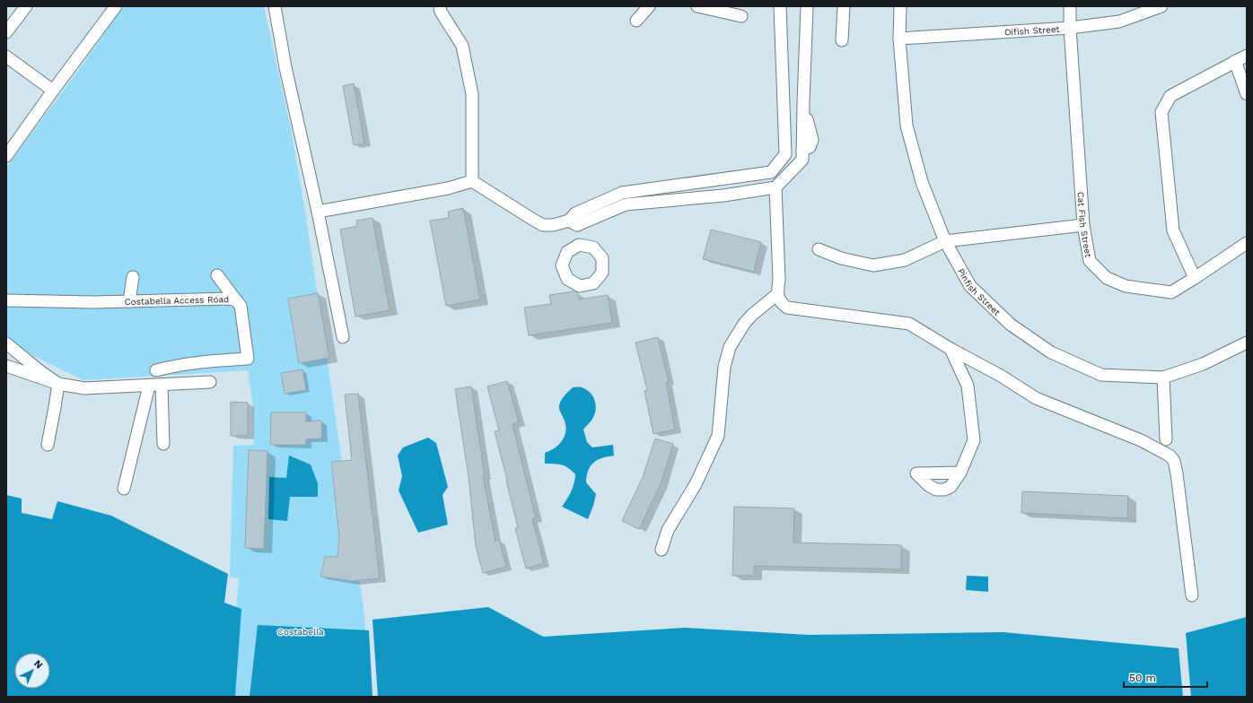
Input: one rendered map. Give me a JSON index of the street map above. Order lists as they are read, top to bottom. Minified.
{"streets":{"street":["Oifish Street","Cat Fish Street","Pinfish Street","Costabella Access Road"]},"crossings":[["Oifish Street","Cat Fish Street"],["Oifish Street","Pinfish Street"]],"parks":["Costabella"],"scale_bar":"50 m","north":"top right"}
